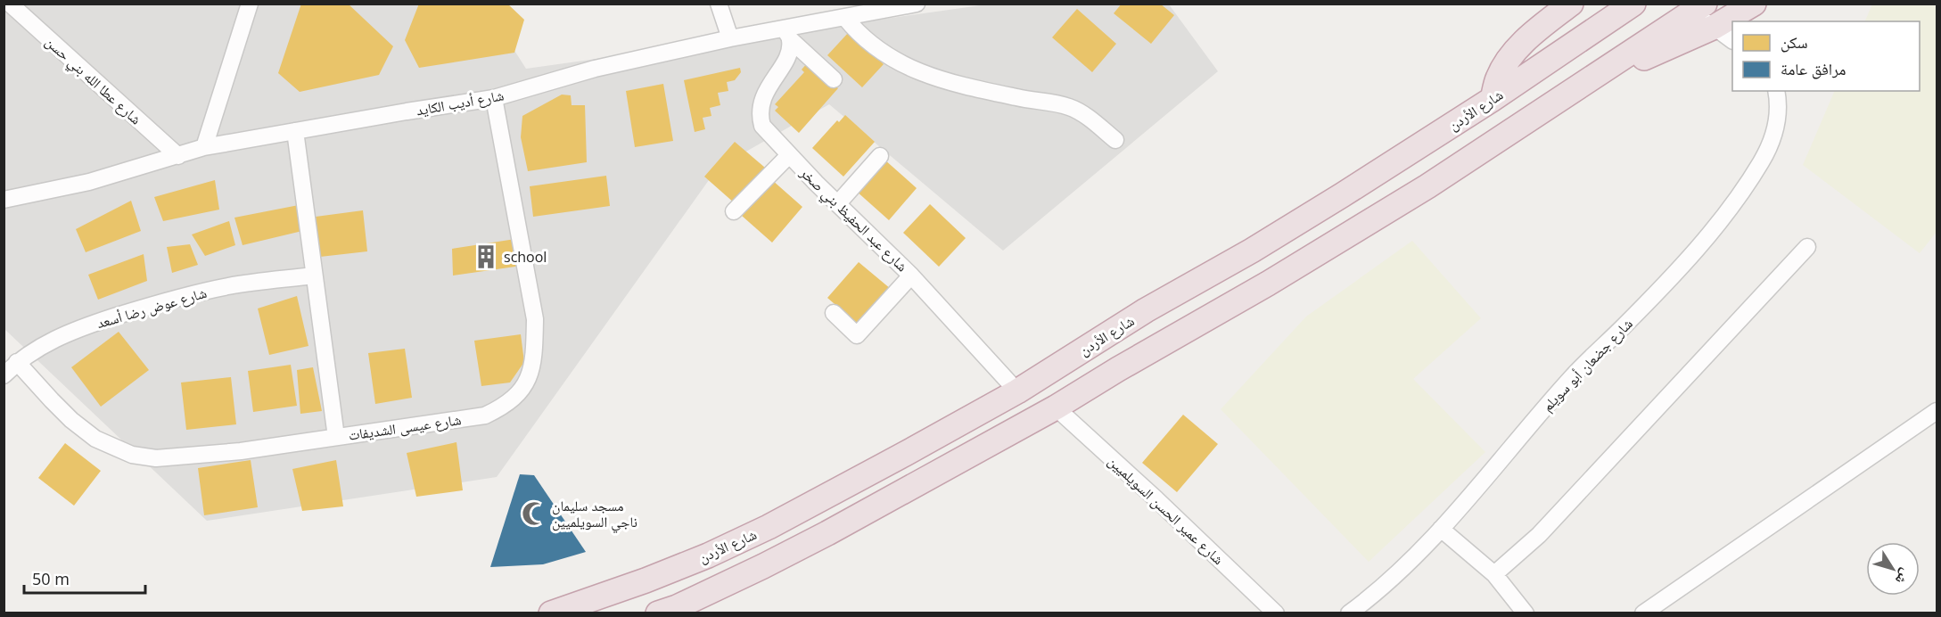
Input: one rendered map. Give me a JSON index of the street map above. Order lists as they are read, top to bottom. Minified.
{"streets":{"highway":["شارع الأردن"],"street":["شارع عطا الله بني حسن","شارع أديب الكايد","شارع عبد الحفيظ بني صخر","شارع عوض رضا أسعد","شارع جضعان أبو سويلم","شارع عيسى الشديفات","شارع عمير الحسن السويلميين"]},"crossings":[["شارع عطا الله بني حسن","شارع أديب الكايد"],["شارع أديب الكايد","شارع عبد الحفيظ بني صخر"],["شارع أديب الكايد","شارع عيسى الشديفات"],["شارع الأردن","شارع عبد الحفيظ بني صخر"],["شارع عوض رضا أسعد","شارع عيسى الشديفات"]],"places":{"building":["school"],"mosque":["مسجد سليمان ناجي السويلميين"]},"legend":["سكن","مرافق عامة"],"scale_bar":"50 m","north":"bottom right"}
